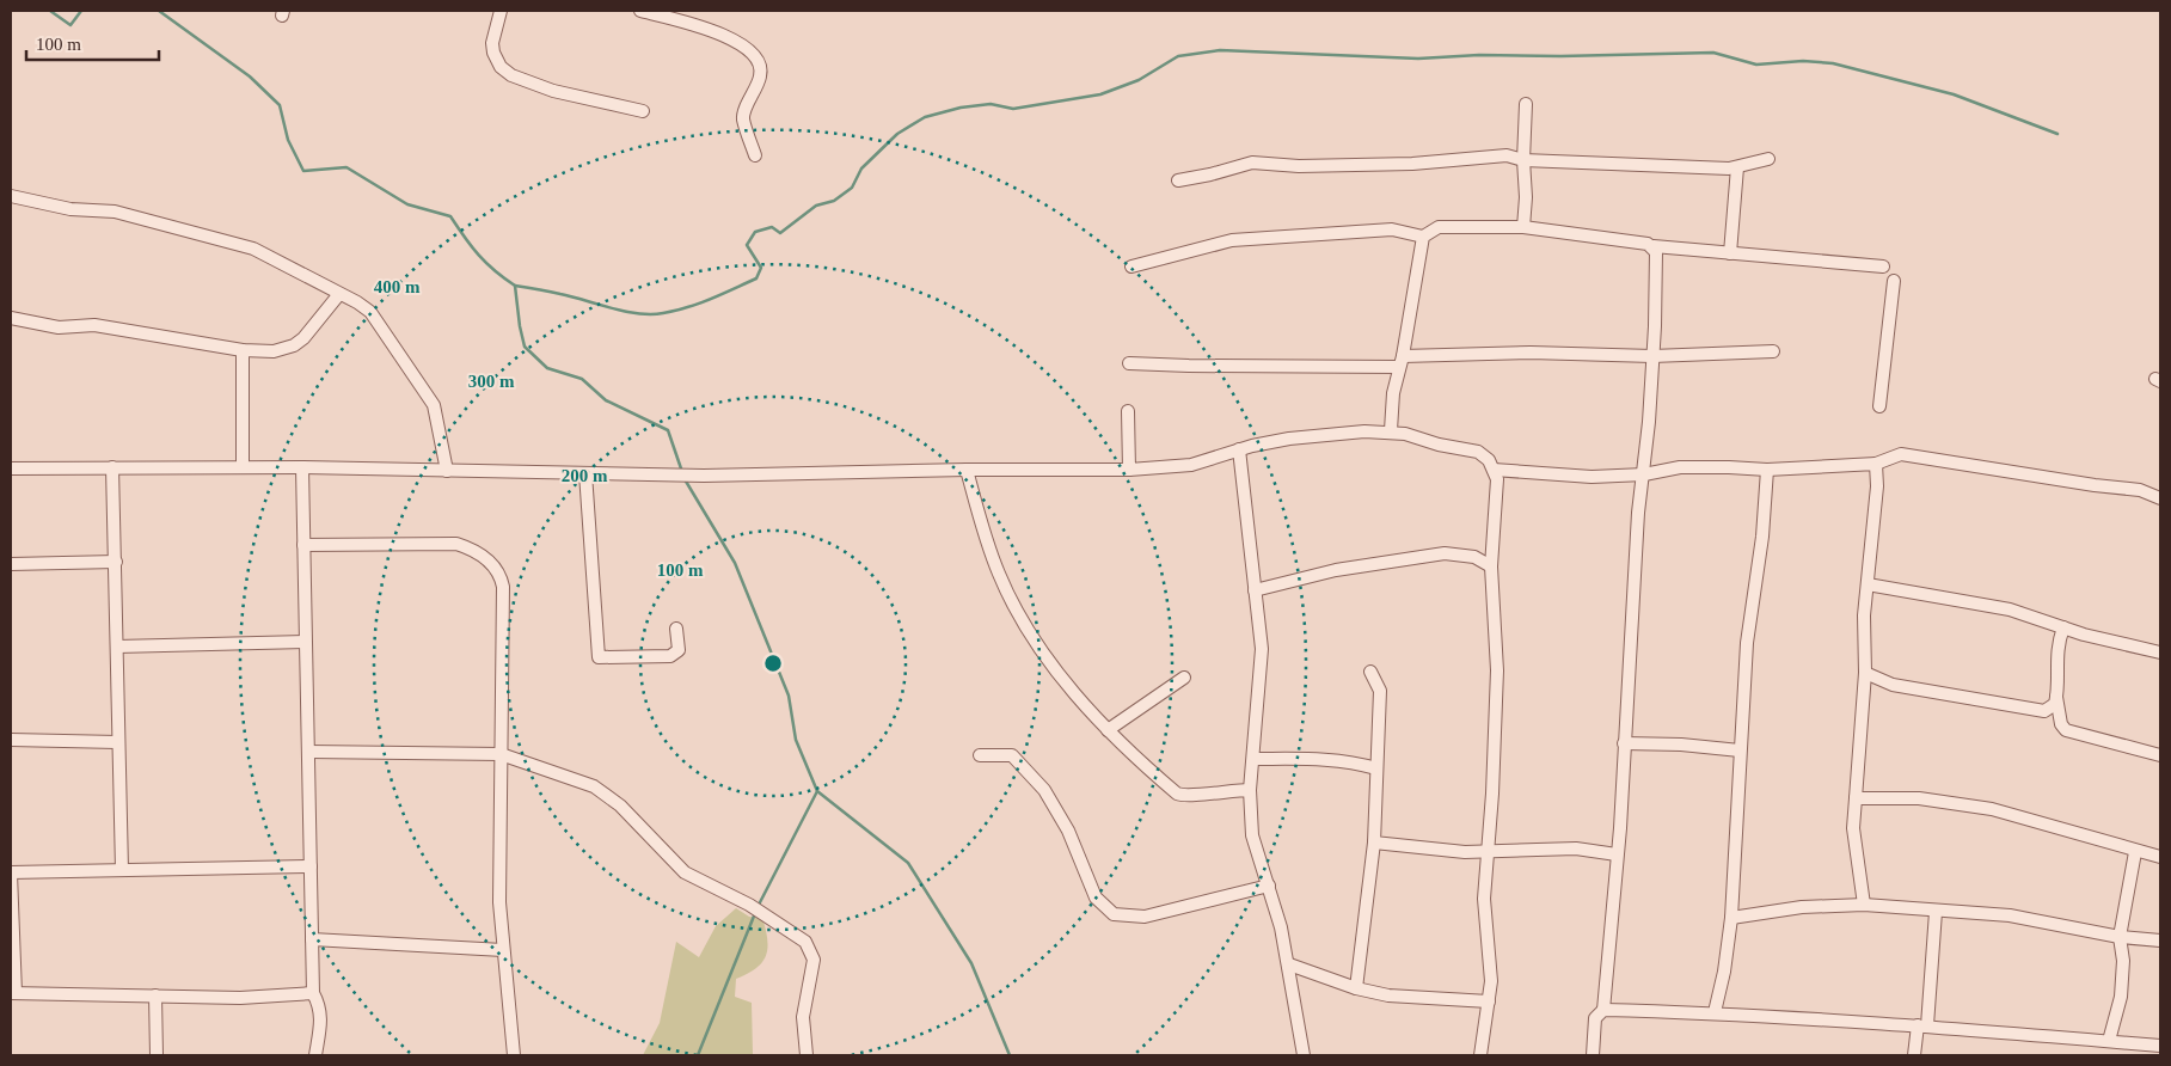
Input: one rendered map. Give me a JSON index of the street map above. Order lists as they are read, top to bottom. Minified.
{"scale_bar":"100 m","rings":["400 m","300 m","200 m","100 m"]}
